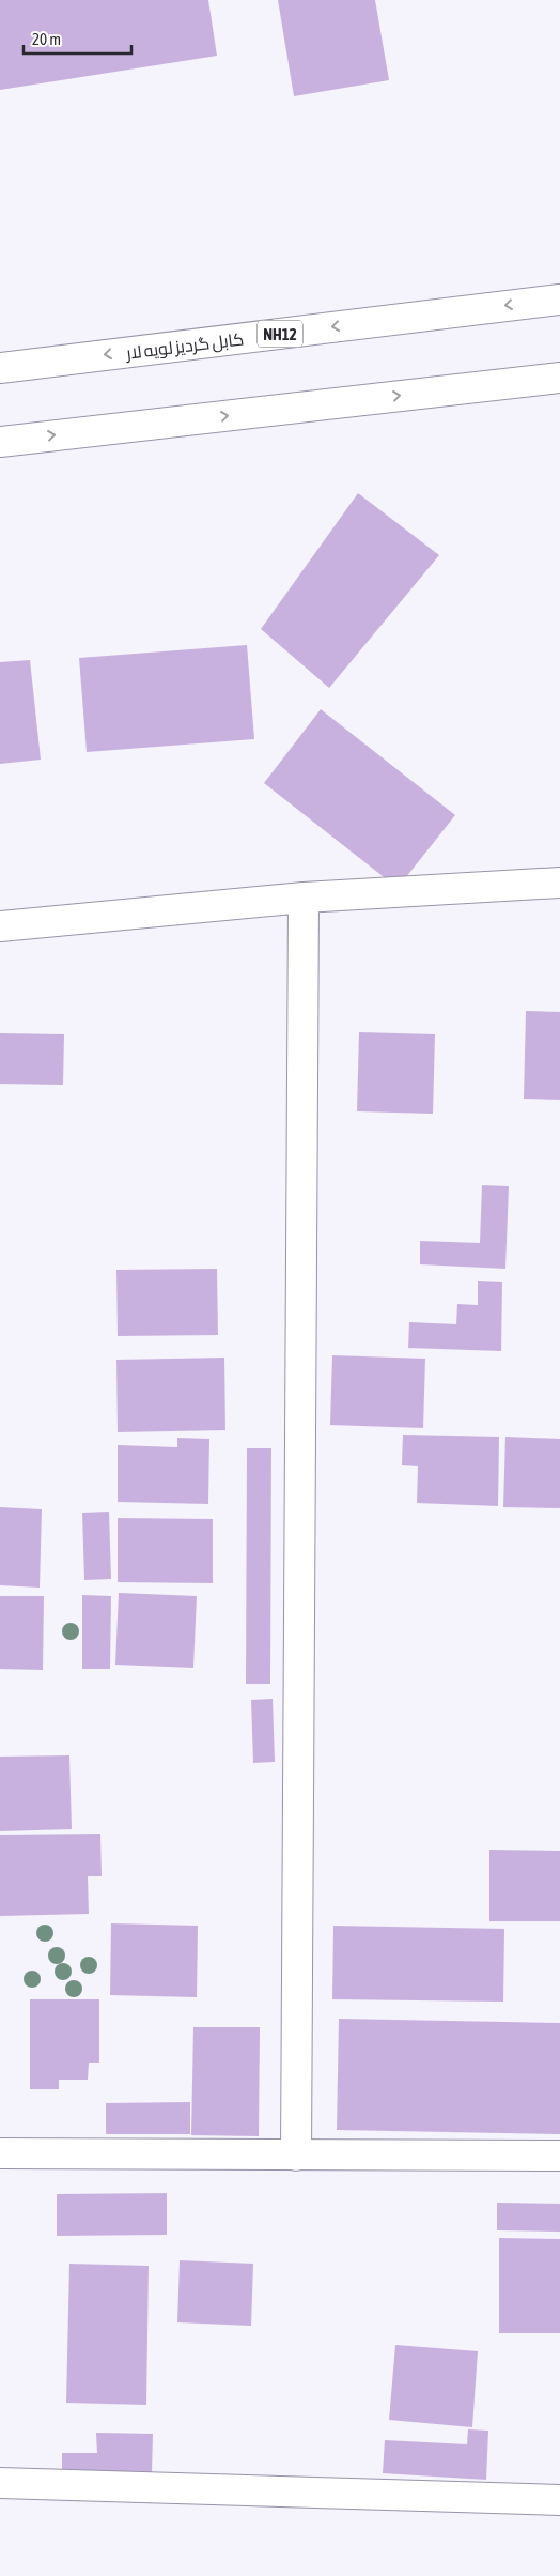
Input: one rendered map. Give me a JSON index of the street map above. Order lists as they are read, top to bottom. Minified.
{"streets":{"main road":["NH12","کابل گردیز لویه لار"]},"scale_bar":"20 m"}
